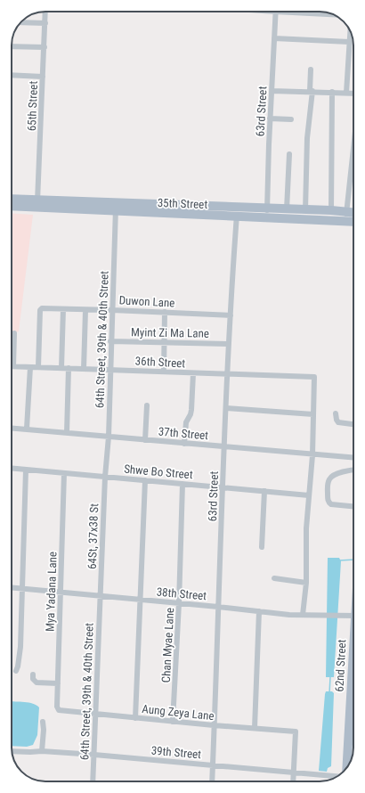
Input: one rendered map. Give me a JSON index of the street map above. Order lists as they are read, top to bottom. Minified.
{"streets":{"main road":["35th Street","62nd Street"],"street":["65th Street","63rd Street","Duwon Lane","Myint Zi Ma Lane","64th Street, 39th & 40th Street","36th Street","37th Street","Shwe Bo Street","64St, 37x38 St","Mya Yadana Lane","38th Street","Chan Myae Lane","Aung Zeya Lane","39th Street"]},"crossings":[["65th Street","35th Street"],["63rd Street","35th Street"],["63rd Street","Duwon Lane"],["63rd Street","Myint Zi Ma Lane"],["63rd Street","36th Street"],["63rd Street","37th Street"],["63rd Street","Shwe Bo Street"],["63rd Street","38th Street"],["63rd Street","Aung Zeya Lane"],["63rd Street","39th Street"],["35th Street","64th Street, 39th & 40th Street"],["Duwon Lane","64th Street, 39th & 40th Street"],["Duwon Lane","36th Street"],["Myint Zi Ma Lane","64th Street, 39th & 40th Street"],["64th Street, 39th & 40th Street","36th Street"],["64th Street, 39th & 40th Street","37th Street"],["64th Street, 39th & 40th Street","Shwe Bo Street"],["64th Street, 39th & 40th Street","64St, 37x38 St"],["64th Street, 39th & 40th Street","38th Street"],["64th Street, 39th & 40th Street","Aung Zeya Lane"],["64th Street, 39th & 40th Street","39th Street"],["Shwe Bo Street","64St, 37x38 St"],["Shwe Bo Street","Mya Yadana Lane"],["Shwe Bo Street","Chan Myae Lane"],["64St, 37x38 St","38th Street"],["Mya Yadana Lane","38th Street"],["Mya Yadana Lane","Aung Zeya Lane"],["38th Street","Chan Myae Lane"],["Chan Myae Lane","Aung Zeya Lane"],["Aung Zeya Lane","39th Street"]]}
